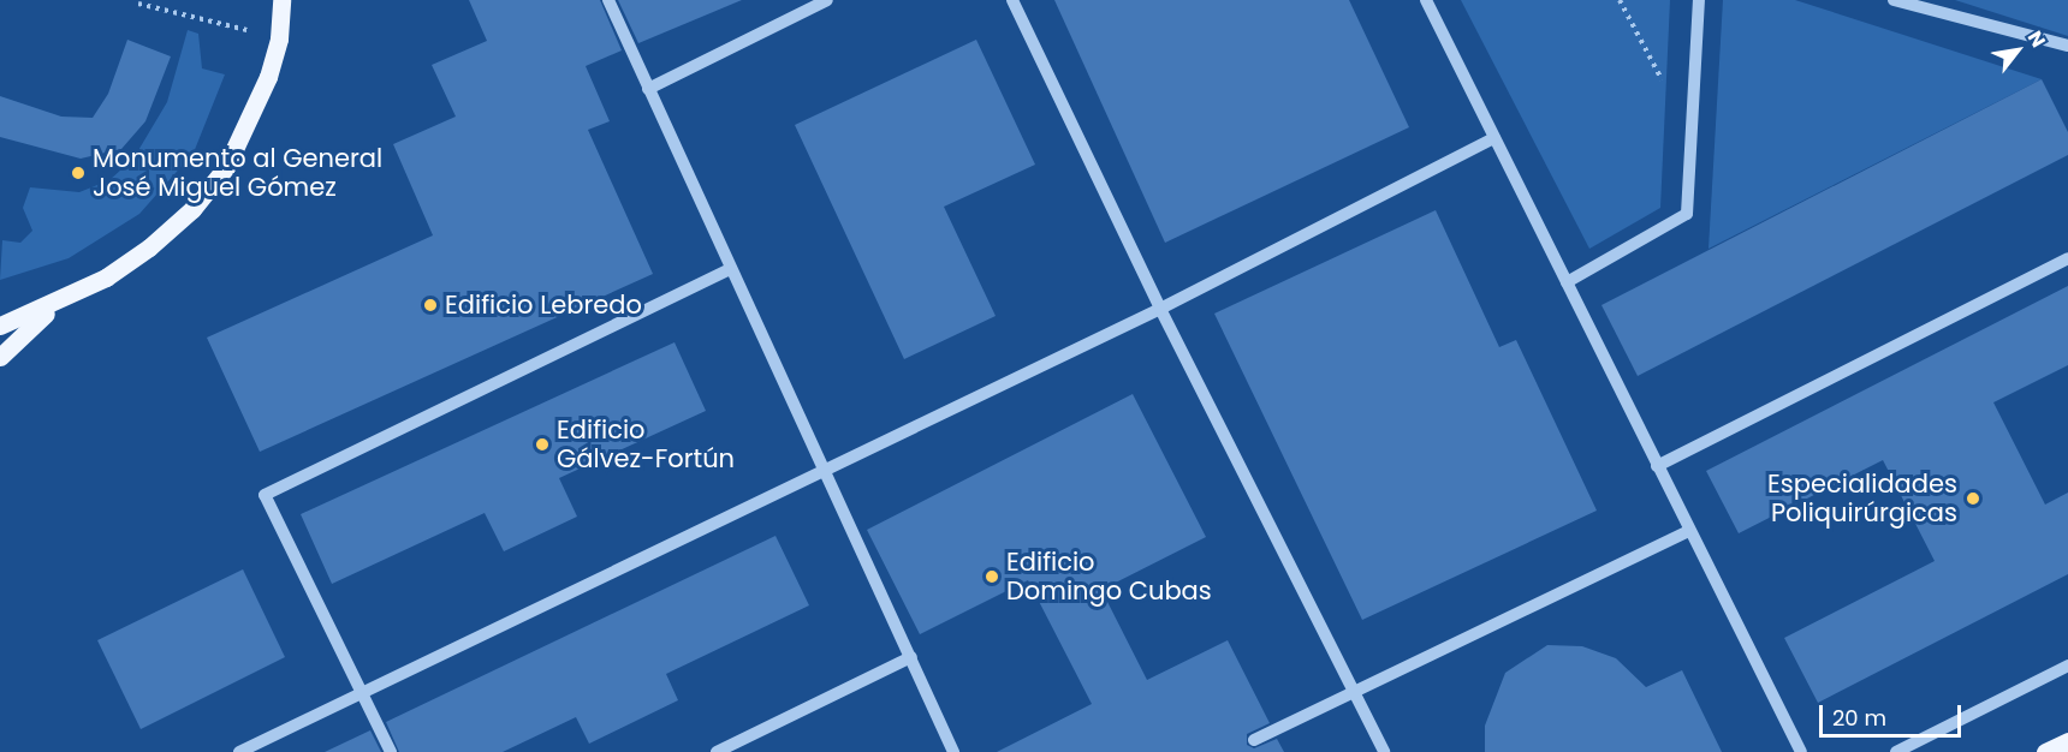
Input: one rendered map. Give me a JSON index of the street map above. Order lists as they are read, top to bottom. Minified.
{"places":["Monumento al General José Miguel Gómez","Edificio Lebredo","Edificio Gálvez-Fortún","Especialidades Poliquirúrgicas","Edificio Domingo Cubas"],"scale_bar":"20 m","north":"top right"}
